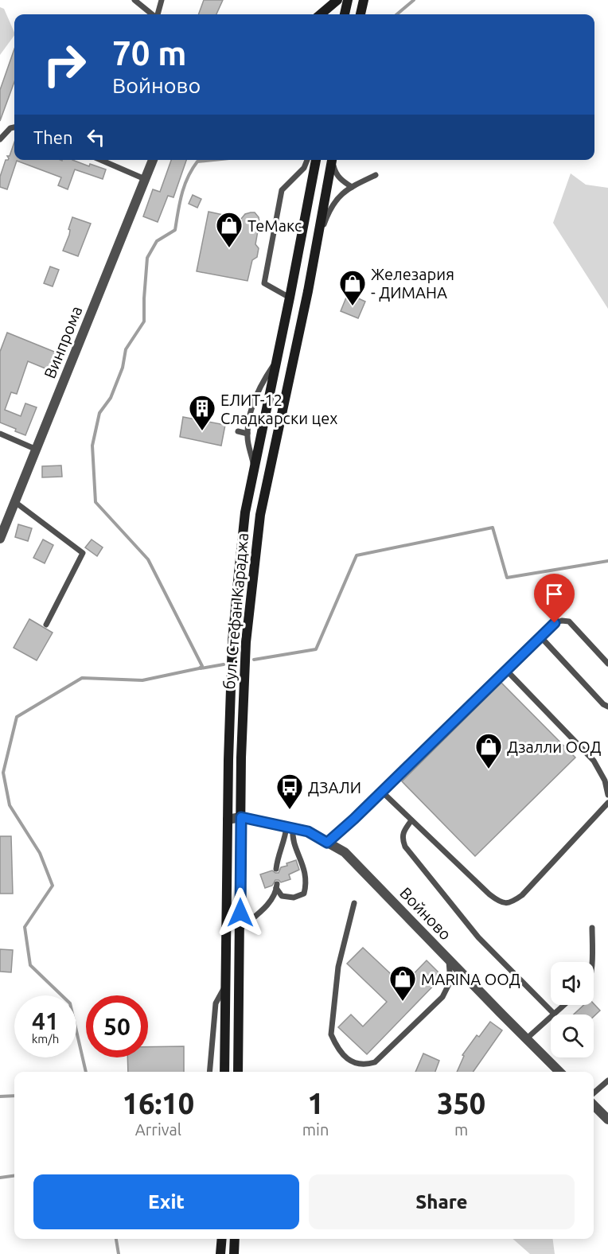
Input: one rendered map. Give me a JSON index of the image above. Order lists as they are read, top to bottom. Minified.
{"streets":{"main road":["бул. Стефан Караджа"],"street":["Винпрома","Войново"]},"crossings":[["бул. Стефан Караджа","Войново"]],"places":{"shop":["ТеМакс","Железария - ДИМАНА","Дзалли ООД","MARINA ООД"],"building":["ЕЛИТ-12 Сладкарски цех"],"bus stop":["ДЗАЛИ"]},"page":{"turn":["70 m","Войново"],"then":"Then","speed":"41 km/h","limit":"50","eta":["16:10","Arrival","1","min","350","m"],"buttons":["Exit","Share"]}}
